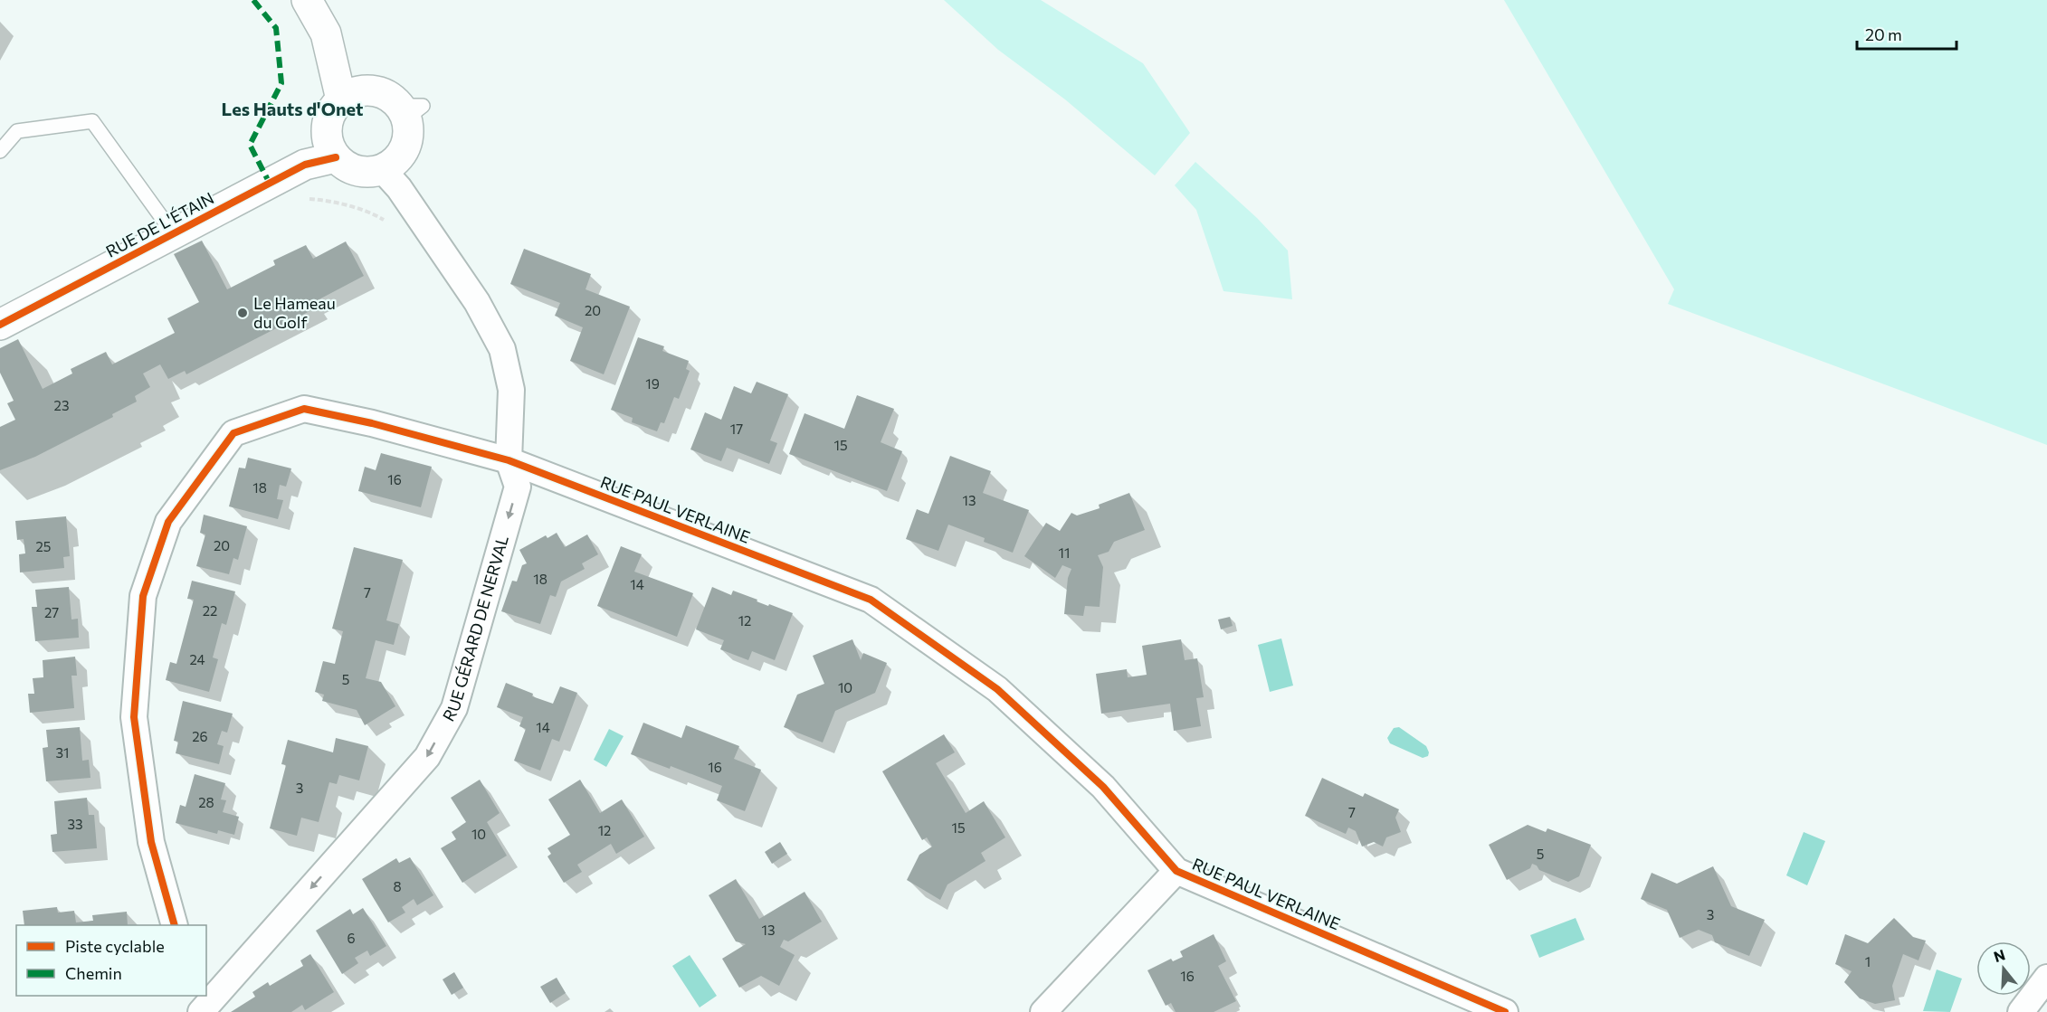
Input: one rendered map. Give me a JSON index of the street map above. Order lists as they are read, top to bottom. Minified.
{"streets":{"street":["RUE DE L'ÉTAIN","RUE PAUL VERLAINE","RUE GÉRARD DE NERVAL"]},"crossings":[["RUE DE L'ÉTAIN","RUE GÉRARD DE NERVAL"],["RUE PAUL VERLAINE","RUE GÉRARD DE NERVAL"]],"one_way":["RUE GÉRARD DE NERVAL"],"districts":["Les Hauts d'Onet"],"places":["Le Hameau du Golf"],"house_numbers":["20","19","23","17","15","16","18","13","20","25","11","18","14","7","22","27","12","24","5","10","14","26","31","16","3","28","7","33","15","12","10","5","8","3","13","6","1","16"],"legend":["Piste cyclable","Chemin"],"scale_bar":"20 m","north":"top"}
